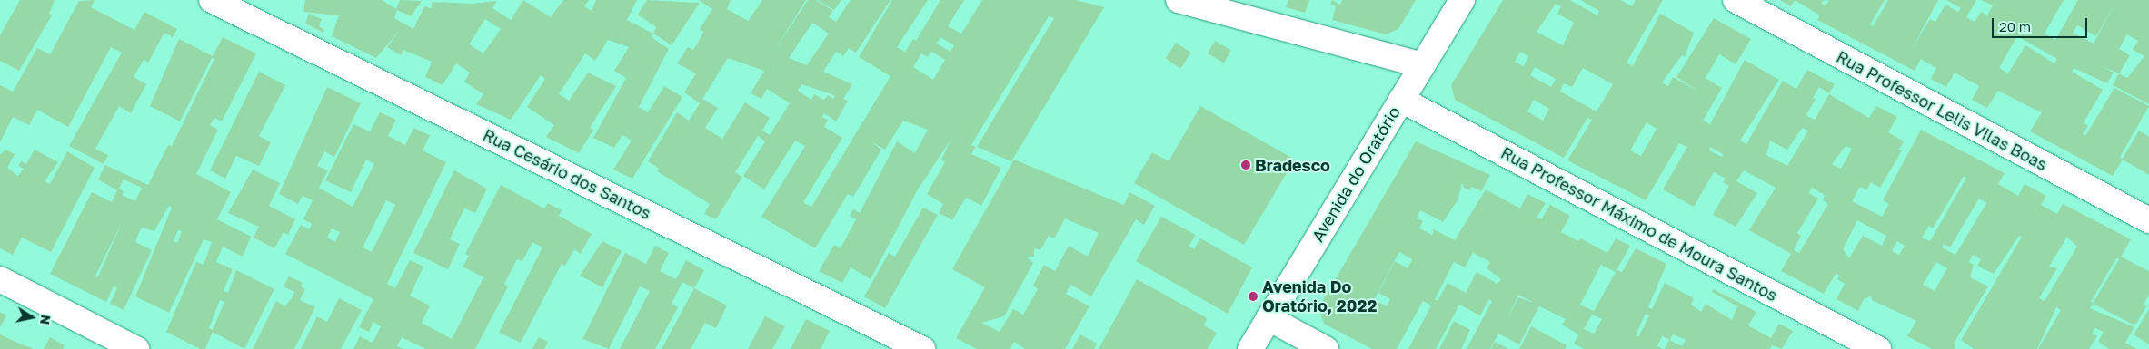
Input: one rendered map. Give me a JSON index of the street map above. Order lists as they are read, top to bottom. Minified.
{"streets":{"street":["Rua Professor Lelis Vilas Boas","Rua Cesário dos Santos","Avenida do Oratório","Rua Professor Máximo de Moura Santos"]},"crossings":[["Avenida do Oratório","Rua Professor Máximo de Moura Santos"]],"places":["Bradesco","Avenida Do Oratório, 2022"],"scale_bar":"20 m","north":"right"}
